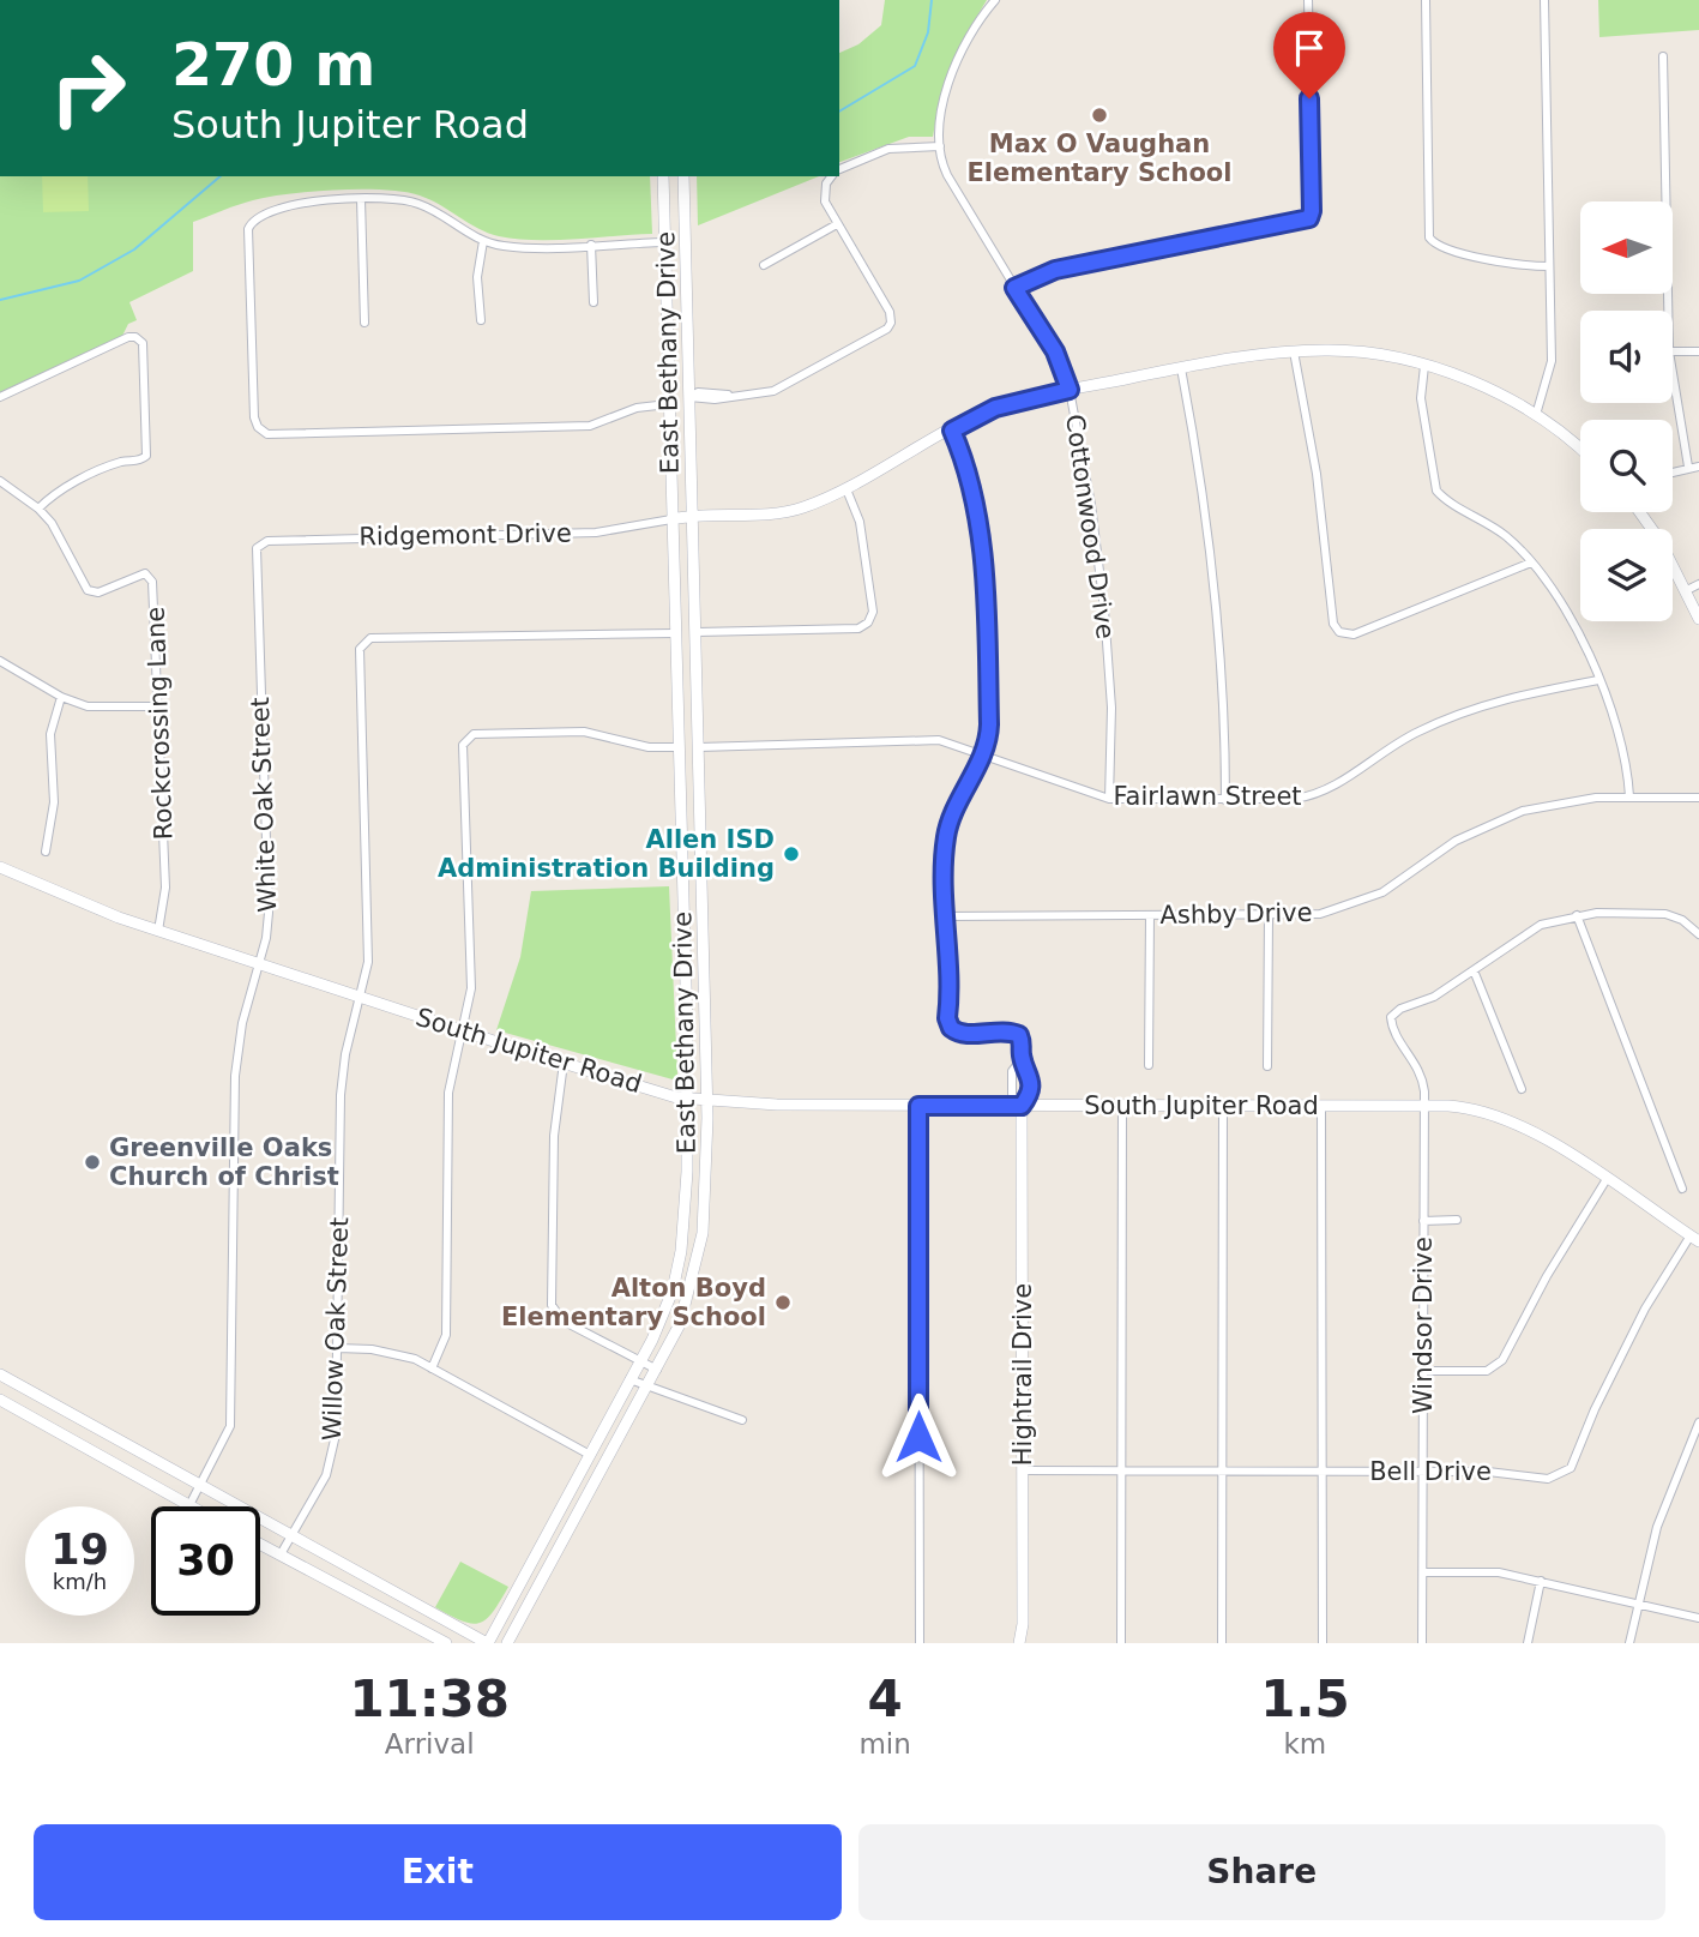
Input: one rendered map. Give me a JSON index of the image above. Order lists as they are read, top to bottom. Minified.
{"streets":{"main road":["East Bethany Drive","South Jupiter Road","Hightrail Drive"],"street":["Cottonwood Drive","Ridgemont Drive","Rockcrossing Lane","Fairlawn Street","White Oak Street","Ashby Drive","Windsor Drive","Willow Oak Street","Bell Drive"]},"crossings":[["East Bethany Drive","Ridgemont Drive"],["East Bethany Drive","Fairlawn Street"],["East Bethany Drive","South Jupiter Road"],["East Bethany Drive","Willow Oak Street"],["Cottonwood Drive","Fairlawn Street"],["Ridgemont Drive","White Oak Street"],["Rockcrossing Lane","South Jupiter Road"],["White Oak Street","South Jupiter Road"],["Ashby Drive","Hightrail Drive"],["South Jupiter Road","Windsor Drive"],["South Jupiter Road","Willow Oak Street"],["South Jupiter Road","Hightrail Drive"],["South Jupiter Road","Bell Drive"],["Windsor Drive","Bell Drive"],["Hightrail Drive","Bell Drive"]],"places":["Max O Vaughan Elementary School","Allen ISD Administration Building","Greenville Oaks Church of Christ","Alton Boyd Elementary School"],"north":"left","page":{"turn":["270 m","South Jupiter Road"],"speed":"19 km/h","limit":"30","eta":["11:38","Arrival","4","min","1.5","km"],"buttons":["Exit","Share"]}}
